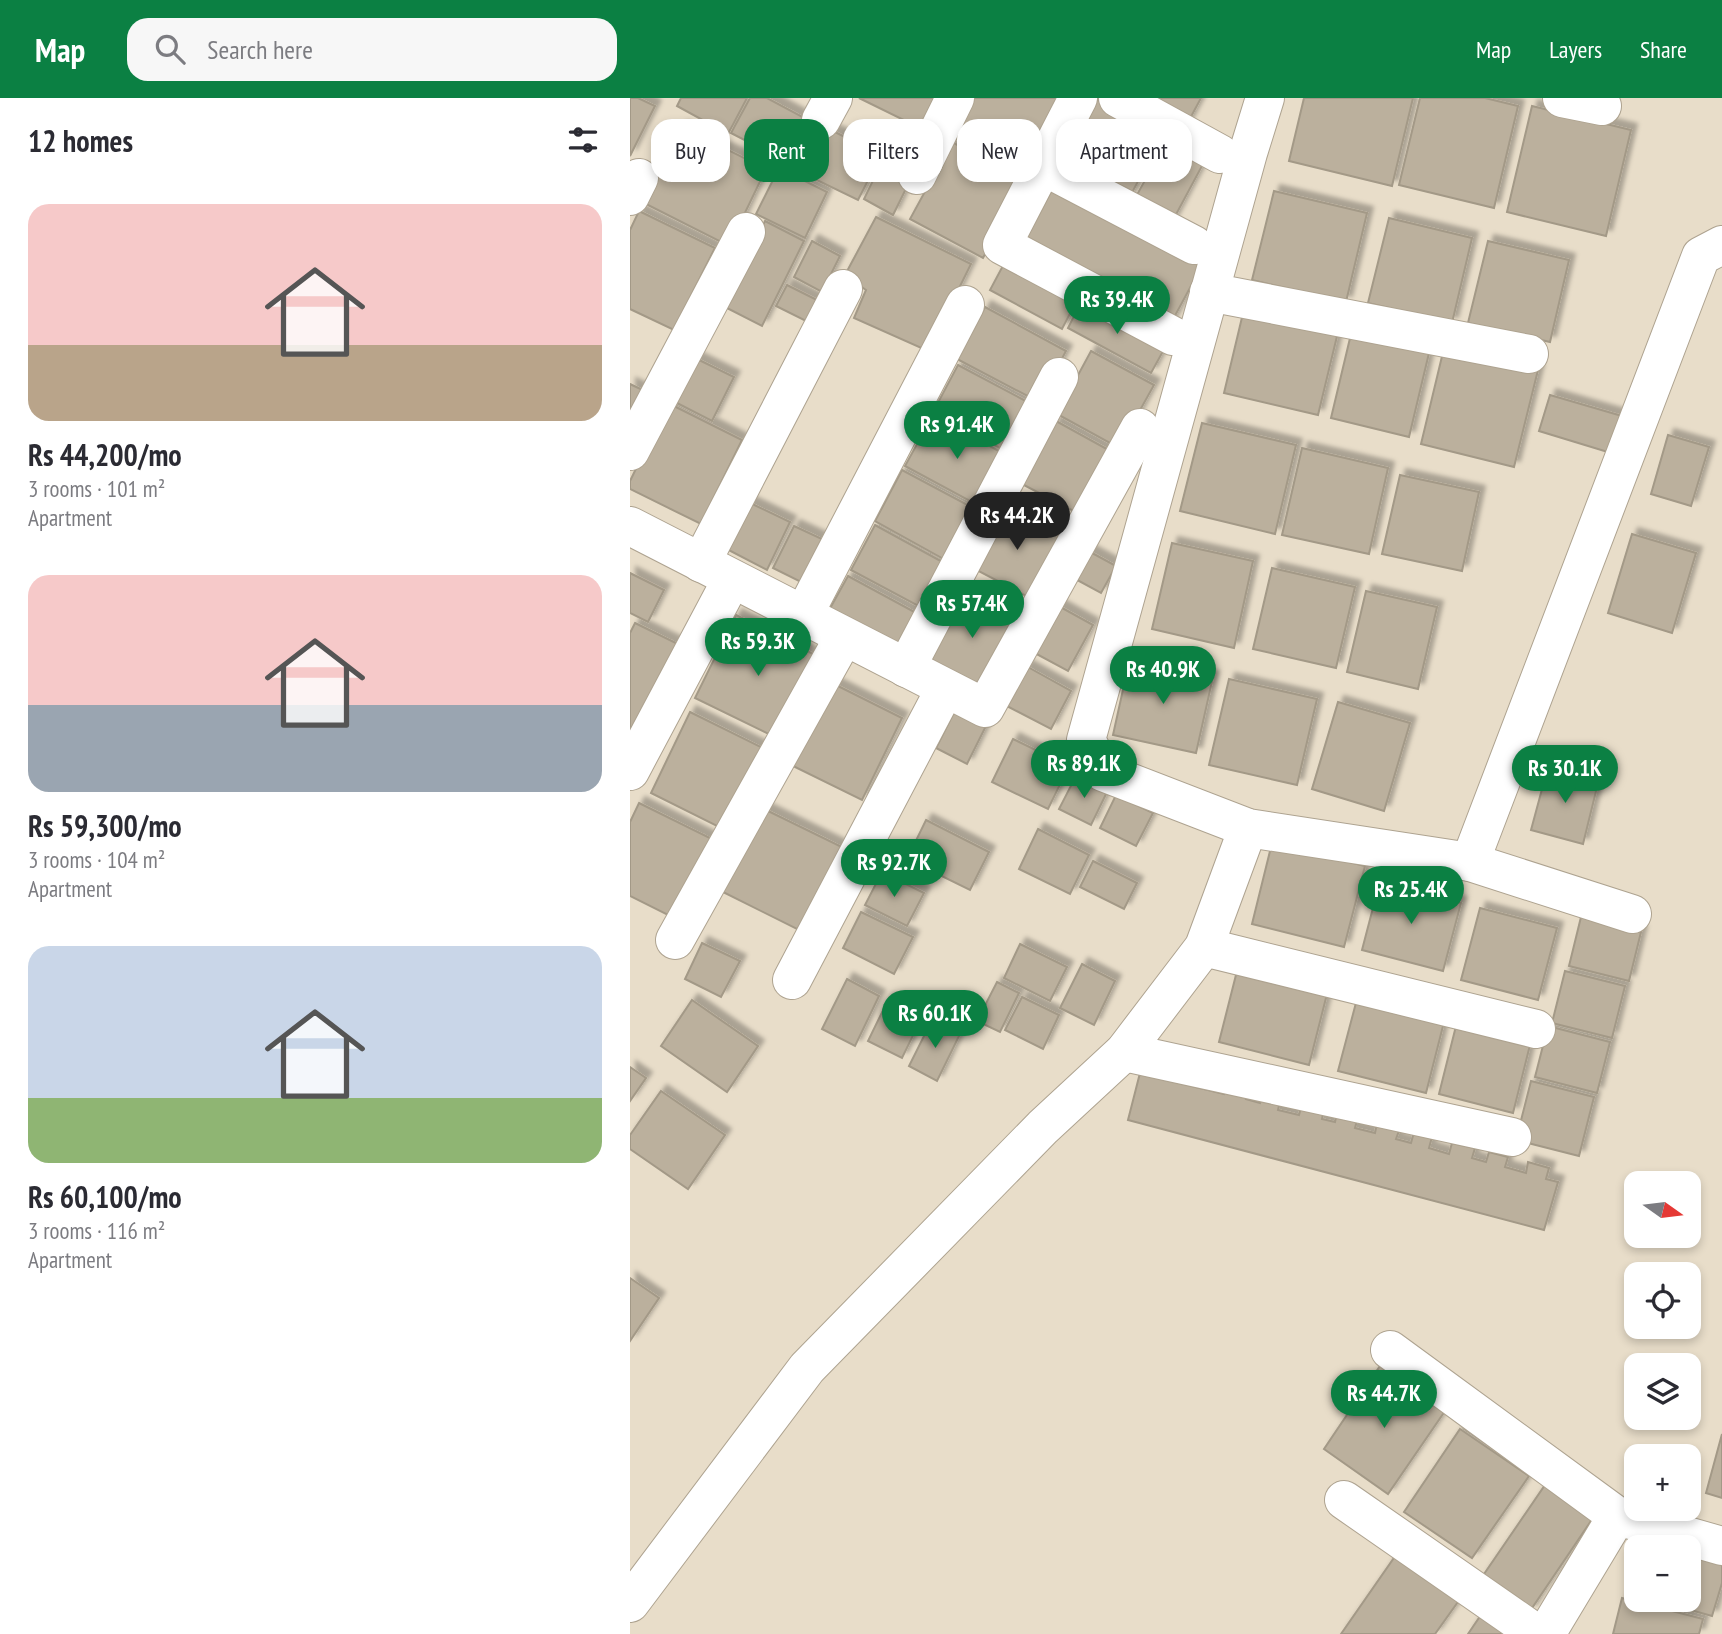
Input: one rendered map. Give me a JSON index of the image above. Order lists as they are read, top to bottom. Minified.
{"north":"right","page":{"header":"Map","search":"Search here","nav":["Map","Layers","Share"],"heading":"12 homes","chip":["Buy","Rent","Filters","New","Apartment"],"list":[{"name":"Rs 44,200/mo","note":"3 rooms · 101 m² · Apartment"},{"name":"Rs 59,300/mo","note":"3 rooms · 104 m² · Apartment"},{"name":"Rs 60,100/mo","note":"3 rooms · 116 m² · Apartment"}],"price":["Rs 39.4K","Rs 91.4K","Rs 44.2K","Rs 57.4K","Rs 59.3K","Rs 40.9K","Rs 89.1K","Rs 30.1K","Rs 92.7K","Rs 25.4K","Rs 60.1K","Rs 44.7K"],"map_buttons":["+","−"]}}
